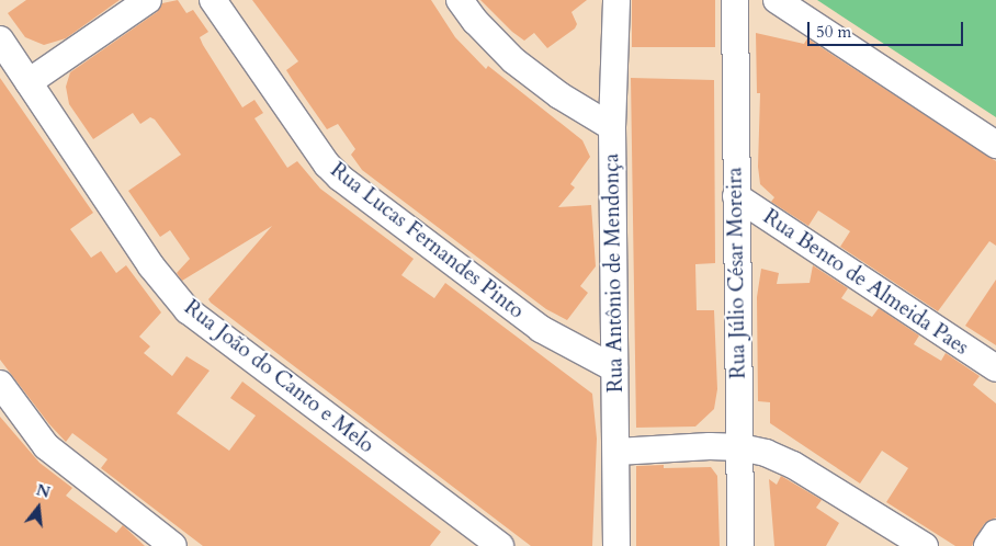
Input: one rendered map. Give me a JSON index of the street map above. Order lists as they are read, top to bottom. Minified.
{"streets":{"street":["Rua Lucas Fernandes Pinto","Rua Antônio de Mendonça","Rua Júlio César Moreira","Rua Bento de Almeida Paes","Rua João do Canto e Melo"]},"crossings":[["Rua Lucas Fernandes Pinto","Rua Antônio de Mendonça"],["Rua Júlio César Moreira","Rua Bento de Almeida Paes"]],"scale_bar":"50 m","north":"top"}
